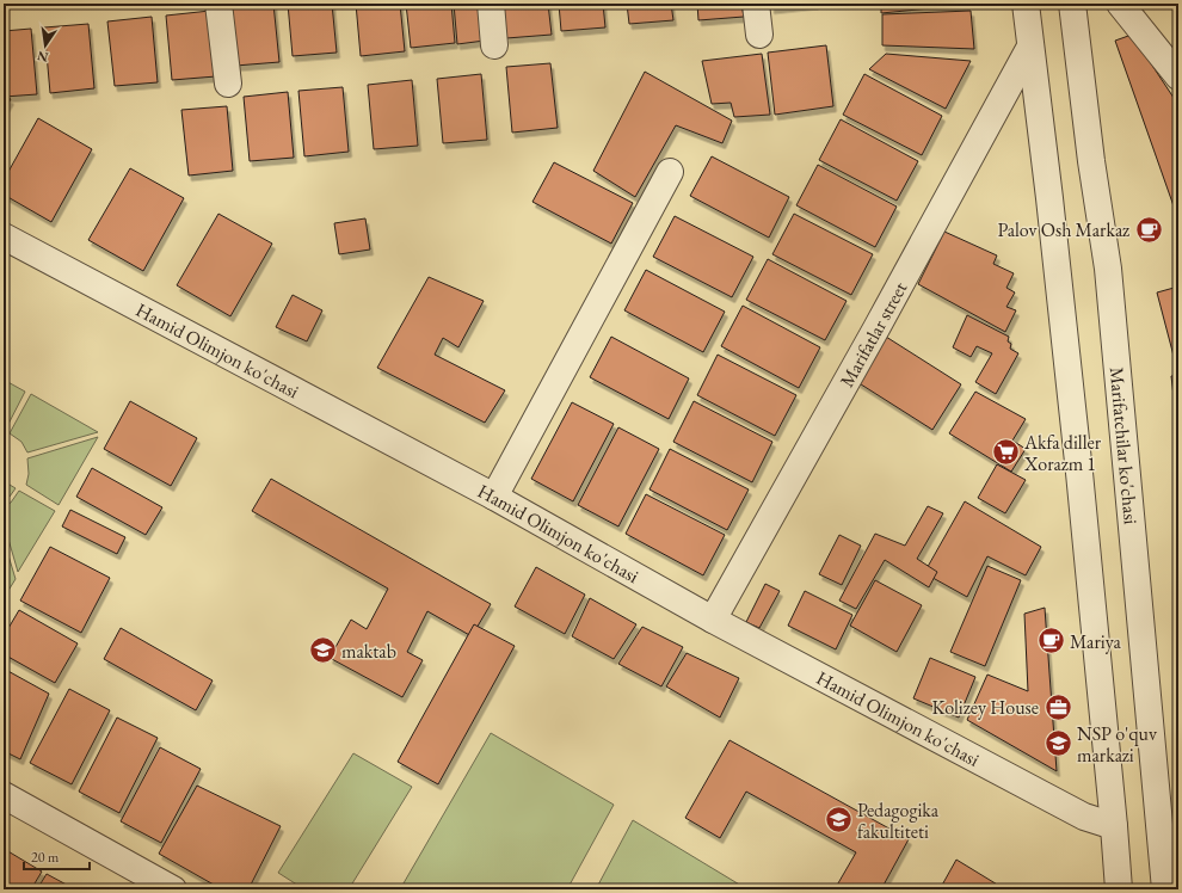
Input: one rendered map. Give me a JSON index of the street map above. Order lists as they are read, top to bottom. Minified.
{"streets":{"street":["Marifatlar street","Hamid Olimjon ko'chasi","Marifatchilar ko'chasi"]},"crossings":[["Marifatlar street","Hamid Olimjon ko'chasi"]],"places":{"cafe":["Palov Osh Markaz","Mariya"],"supermarket":["Akfa diller Xorazm 1"],"school or university":["maktab","NSP o'quv markazi","Pedagogika fakultiteti"],"office":["Kolizey House"]},"scale_bar":"20 m","north":"bottom"}
